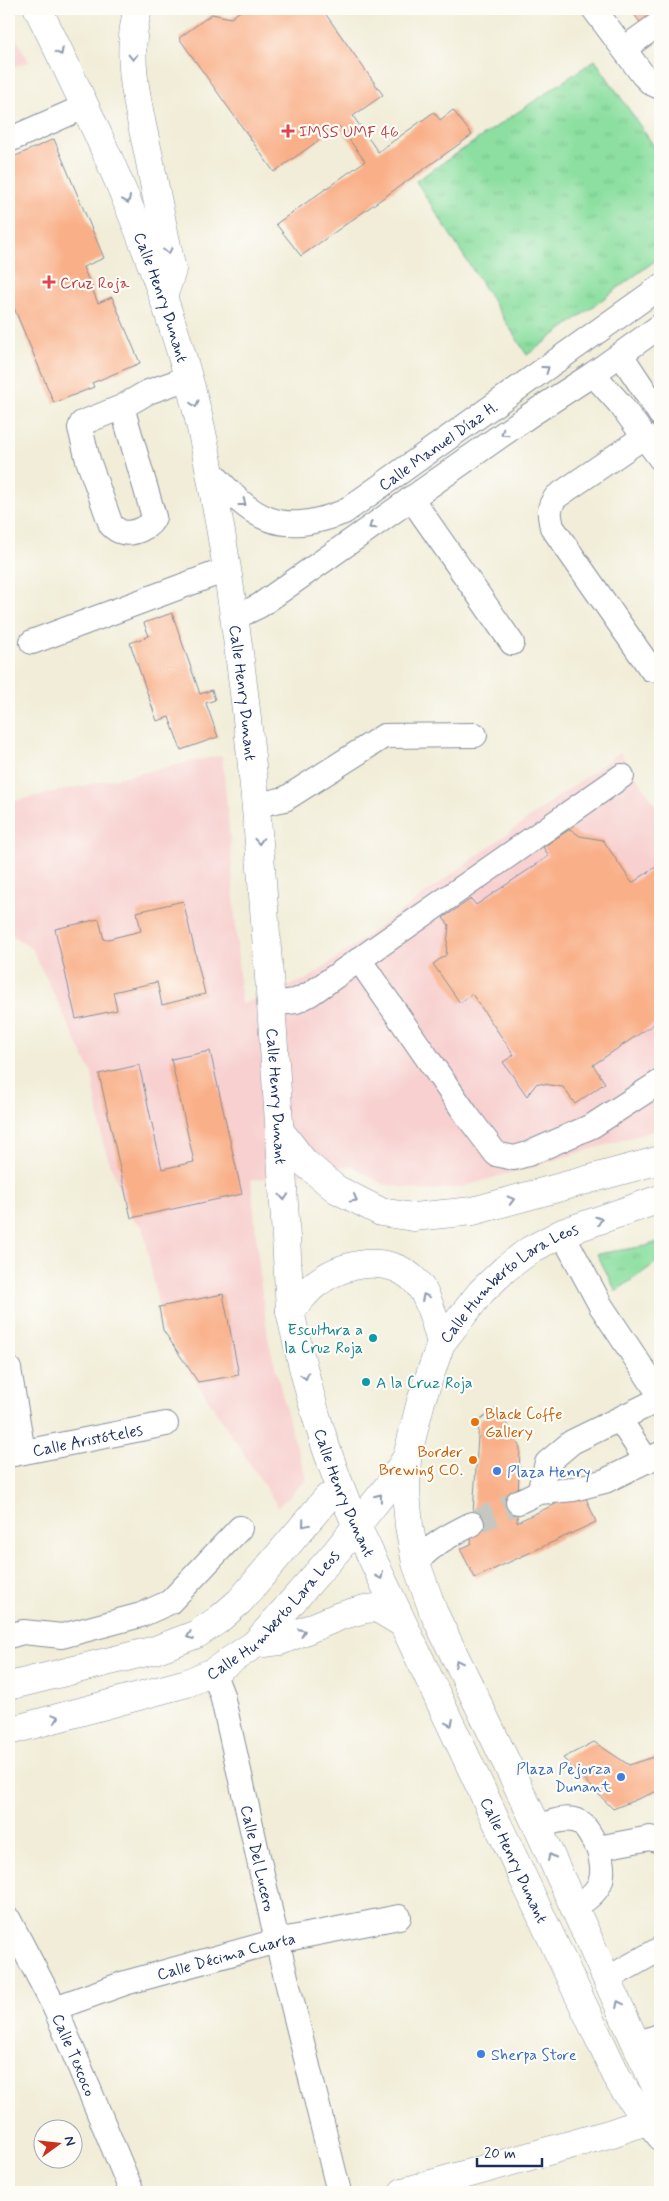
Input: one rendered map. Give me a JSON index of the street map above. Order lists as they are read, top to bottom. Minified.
{"streets":{"main road":["Calle Henry Dunant","Calle Humberto Lara Leos"],"street":["Calle Manuel Díaz H.","Calle Aristóteles","Calle Del Lucero","Calle Décima Cuarta","Calle Texcoco"]},"crossings":[["Calle Henry Dunant","Calle Manuel Díaz H."],["Calle Henry Dunant","Calle Humberto Lara Leos"],["Calle Humberto Lara Leos","Calle Del Lucero"],["Calle Del Lucero","Calle Décima Cuarta"],["Calle Décima Cuarta","Calle Texcoco"]],"places":{"health":["IMSS UMF 46","Cruz Roja"],"other":["Escultura a la Cruz Roja","A la Cruz Roja","Black Coffe Gallery","Border Brewing CO.","Plaza Henry","Plaza Pejorza Dunant","Sherpa Store"]},"scale_bar":"20 m","north":"right"}
